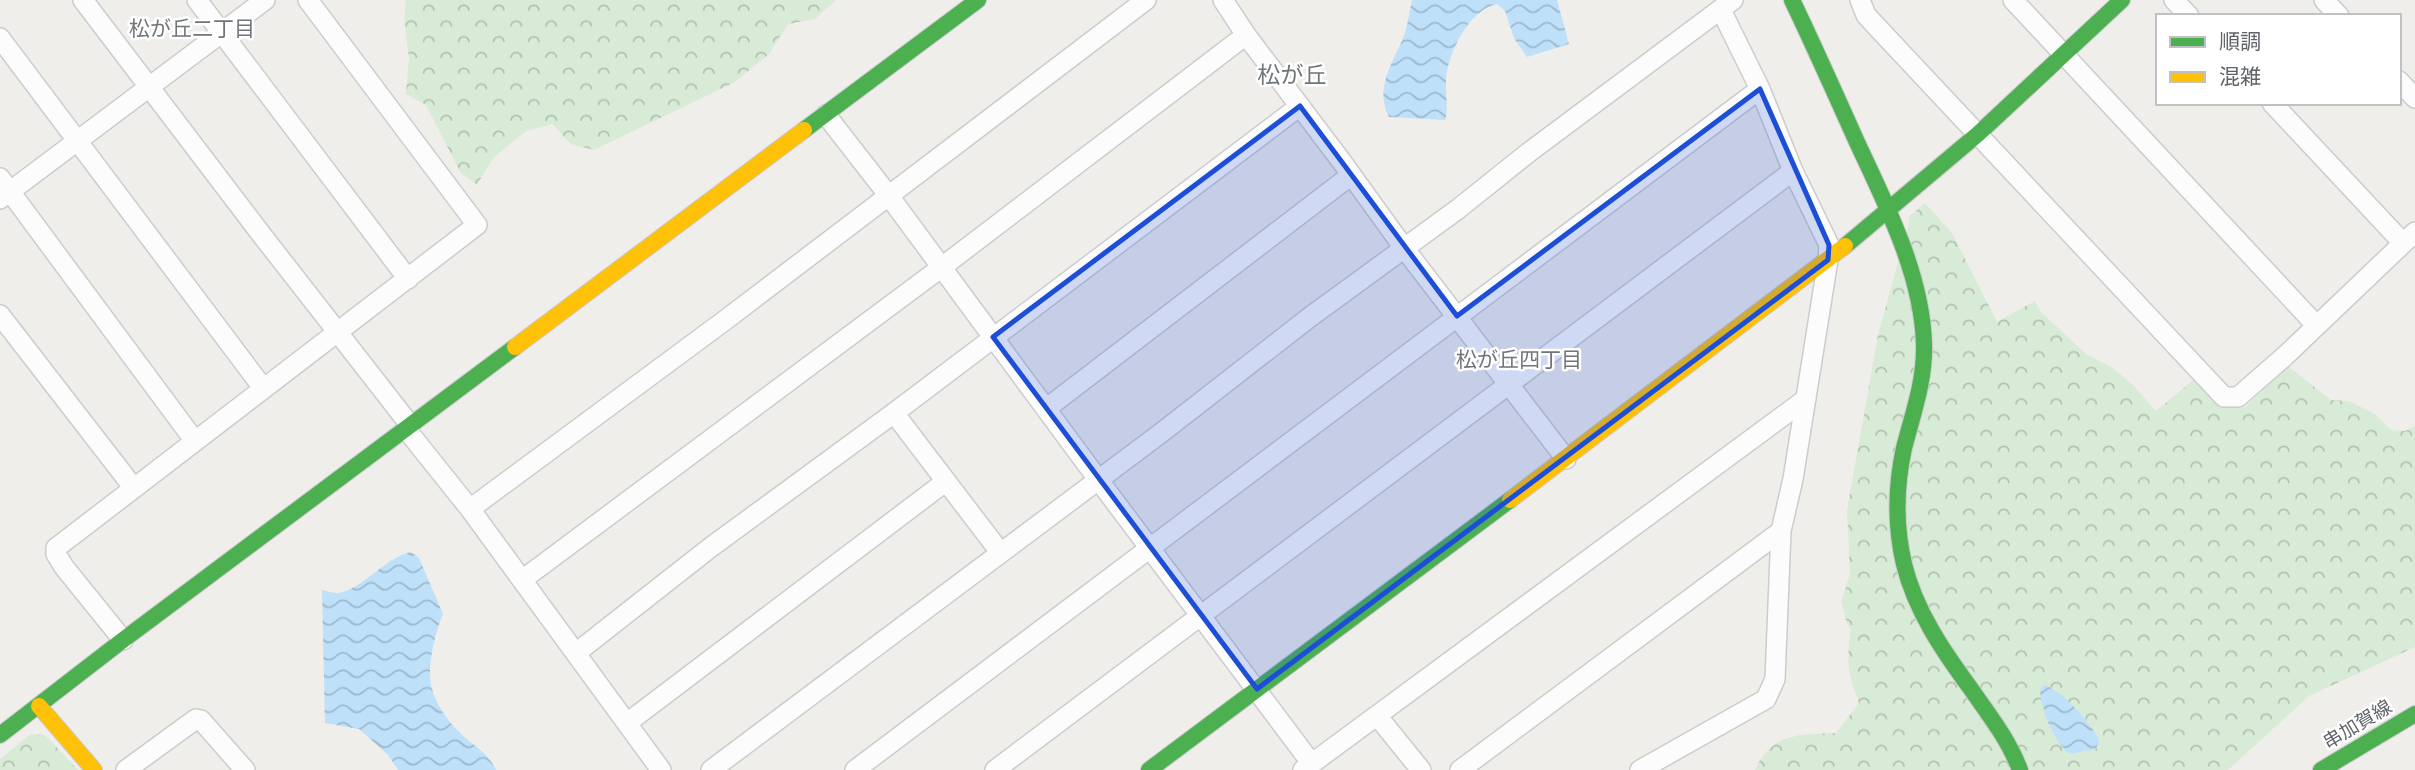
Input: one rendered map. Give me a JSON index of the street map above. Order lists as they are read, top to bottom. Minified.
{"streets":{"street":["串加賀線"]},"districts":["松が丘二丁目","松が丘","松が丘四丁目"],"legend":["順調","混雑"]}
